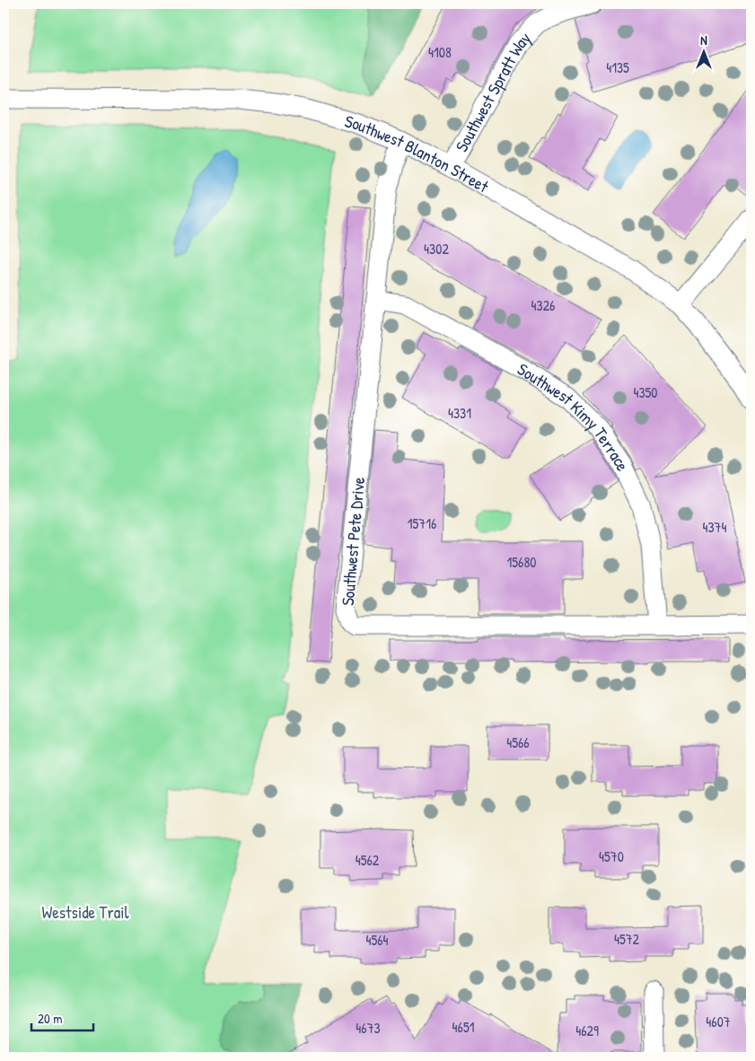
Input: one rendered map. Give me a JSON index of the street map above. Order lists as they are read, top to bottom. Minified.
{"streets":{"street":["Southwest Spratt Way","Southwest Blanton Street","Southwest Kimy Terrace","Southwest Pete Drive"]},"crossings":[["Southwest Spratt Way","Southwest Blanton Street"],["Southwest Blanton Street","Southwest Pete Drive"],["Southwest Kimy Terrace","Southwest Pete Drive"]],"parks":["Westside Trail"],"house_numbers":["4108","4135","4302","4326","4350","4331","15716","4374","15680","4566","4570","4562","4572","4564","4607","4651","4673","4629"],"scale_bar":"20 m","north":"top"}
